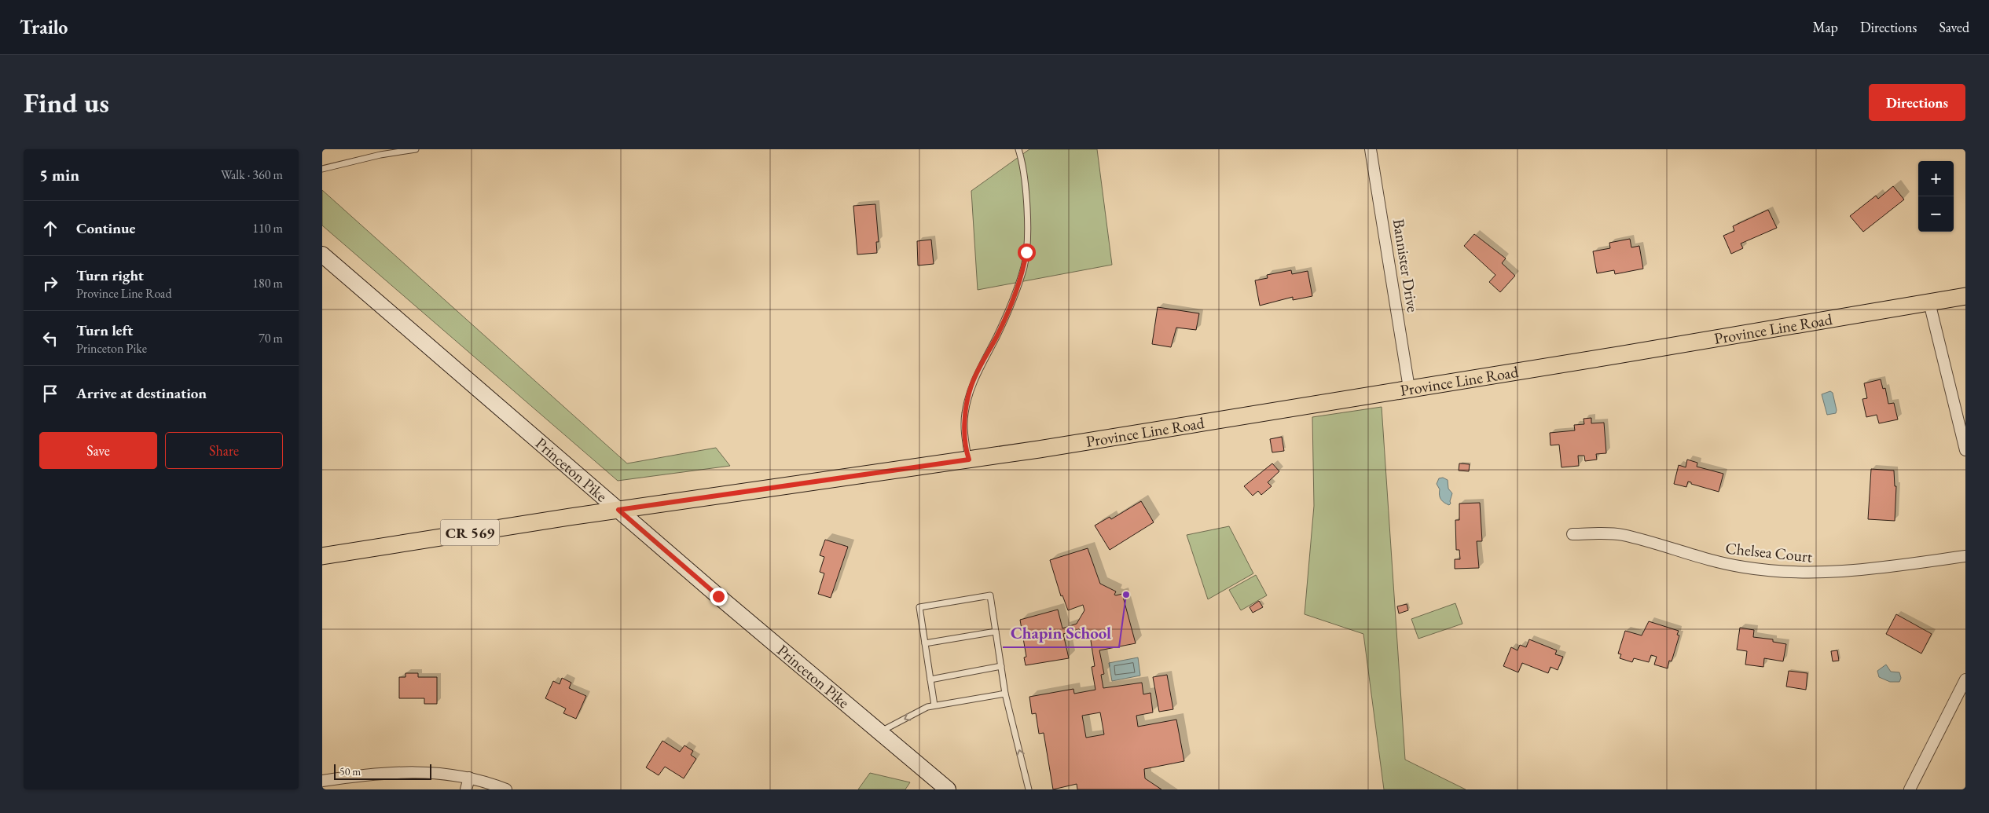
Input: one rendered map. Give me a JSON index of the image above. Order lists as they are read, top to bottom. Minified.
{"streets":{"main road":["Province Line Road","Princeton Pike","CR 569"],"street":["Bannister Drive","Chelsea Court"]},"crossings":[["Bannister Drive","Province Line Road"],["Province Line Road","Princeton Pike"]],"places":["Chapin School"],"scale_bar":"50 m","page":{"header":"Trailo","nav":["Map","Directions","Saved"],"buttons":["Directions",["Save","Share"]],"title":"Find us","heading":["5 min","Walk · 360 m"],"map_buttons":["+","−"],"list":[["Continue","110 m"],["Turn right","Province Line Road","180 m"],["Turn left","Princeton Pike","70 m"],"Arrive at destination"],"scale":"50 m"}}
